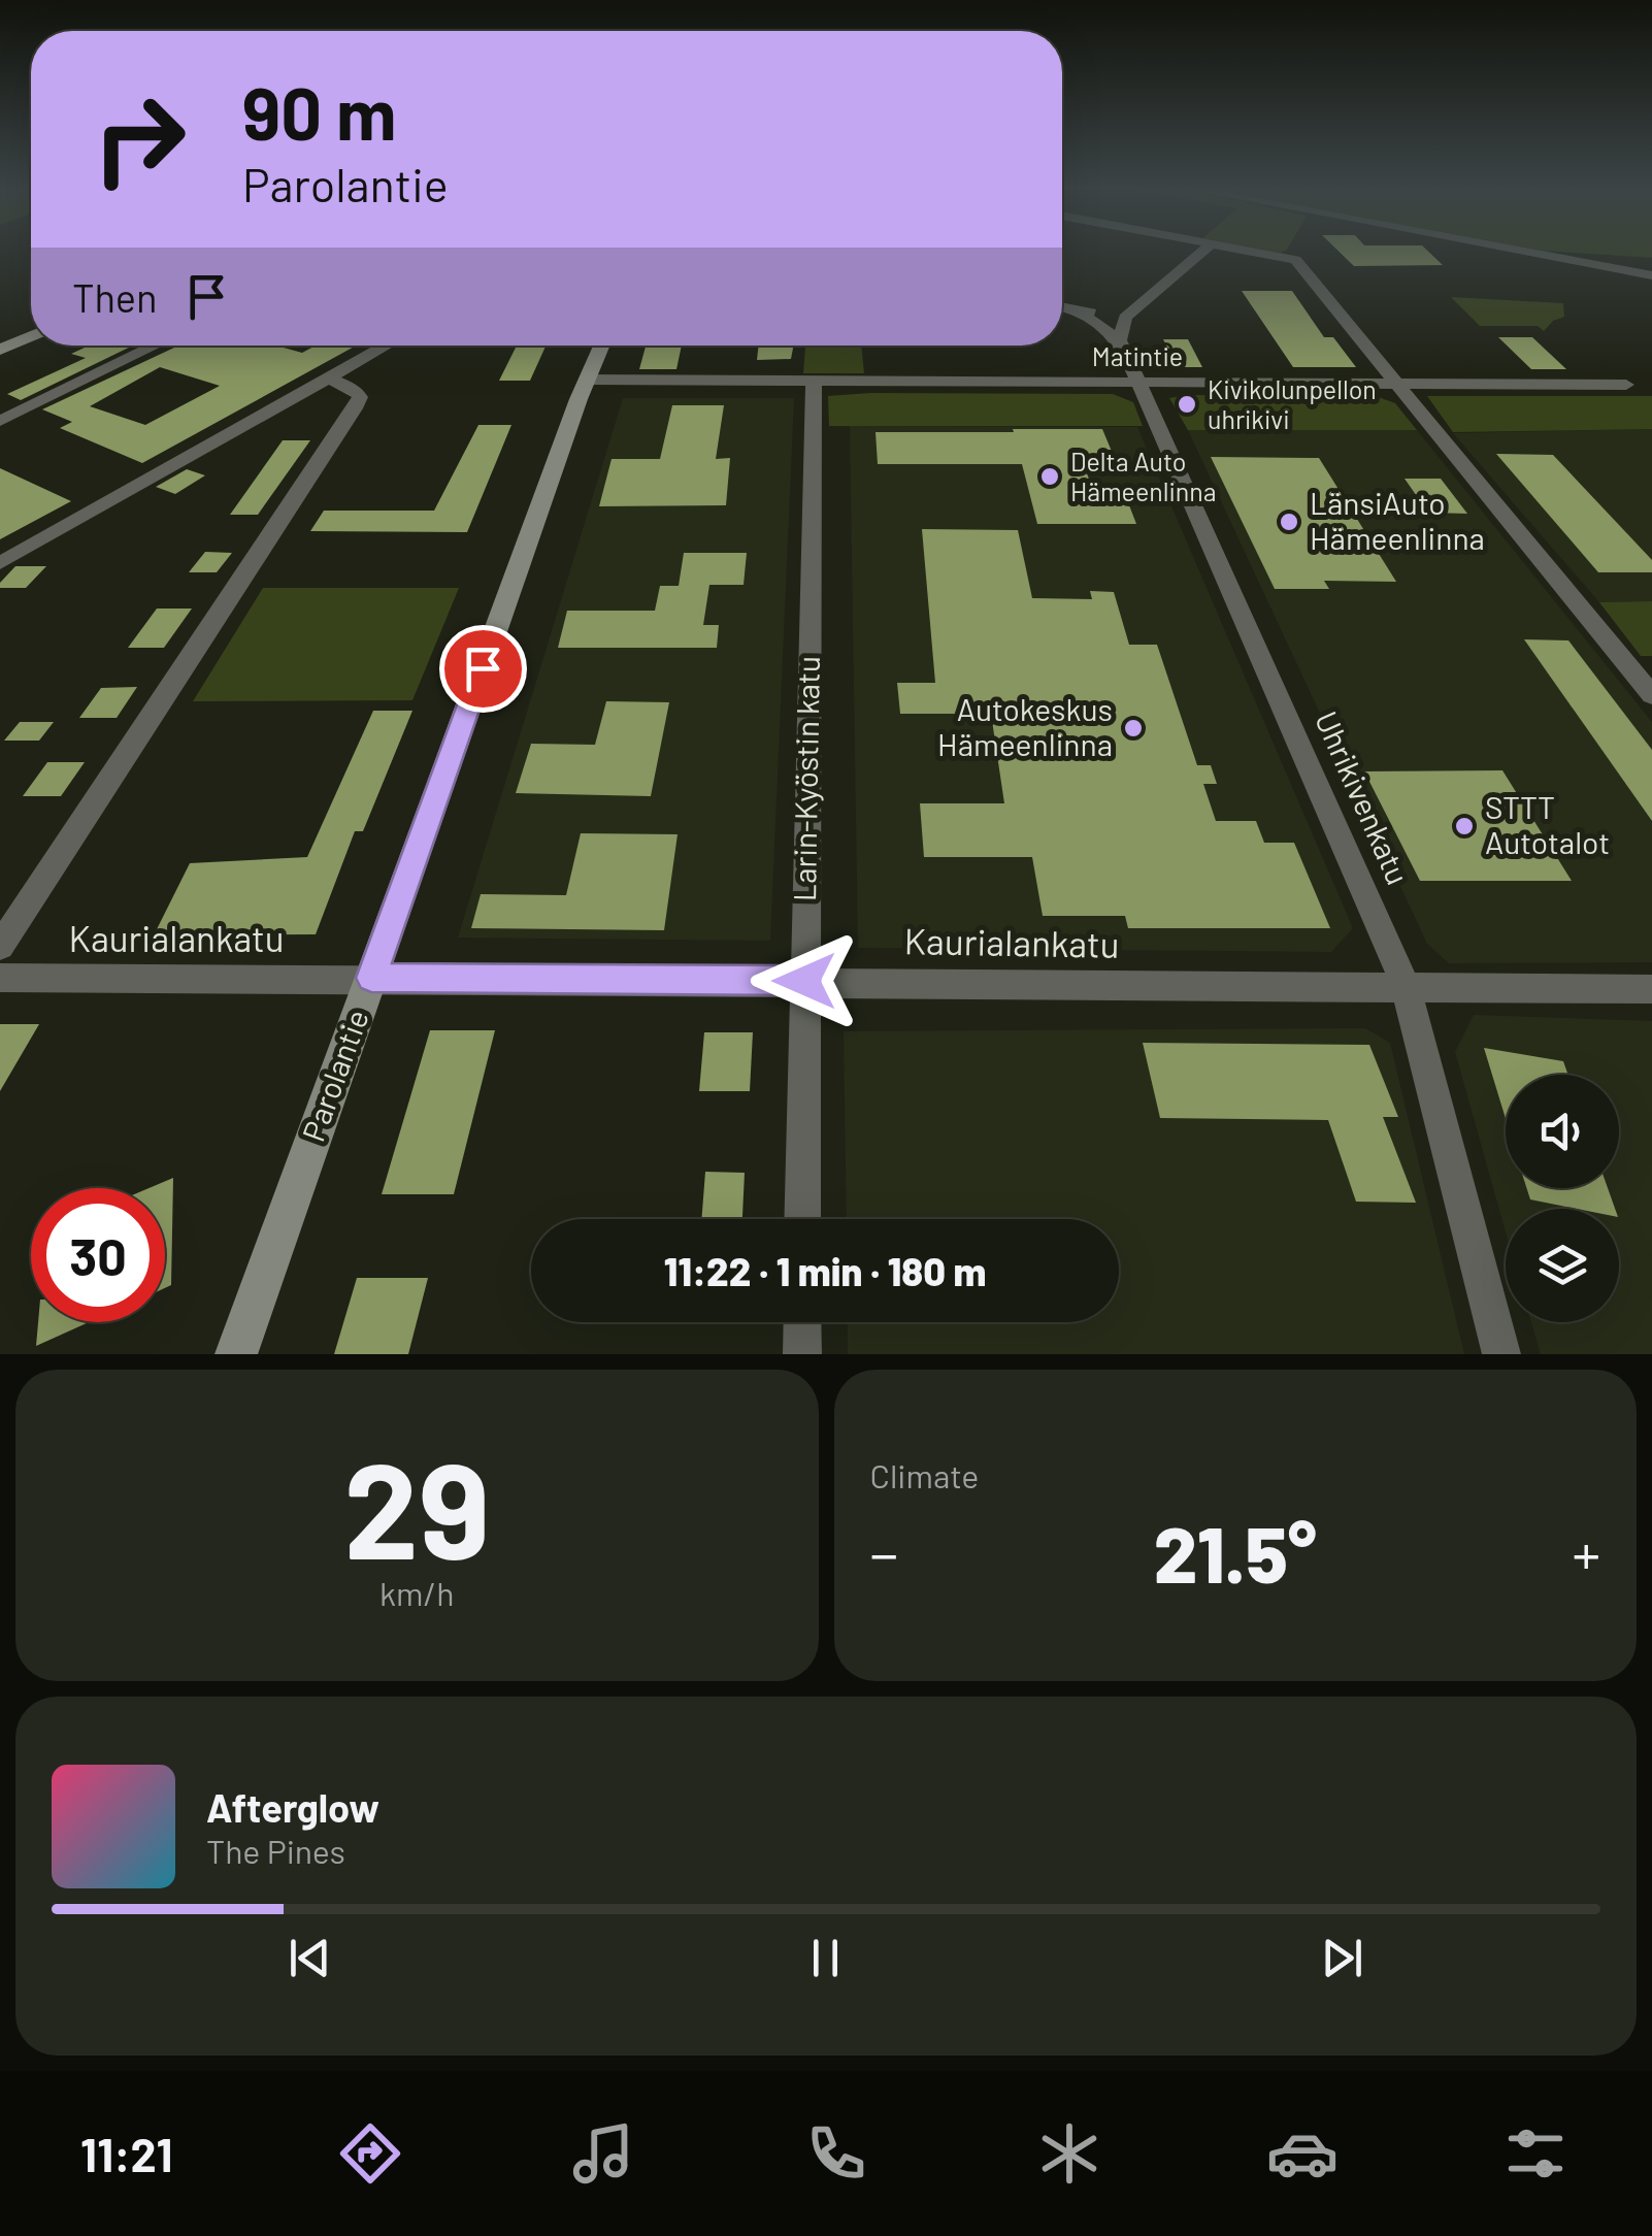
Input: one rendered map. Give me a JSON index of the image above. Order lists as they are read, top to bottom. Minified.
{"streets":{"main road":["Parolantie"],"street":["Matintie","Larin-Kyöstin katu","Uhrikivenkatu","Kaurialankatu"]},"crossings":[["Matintie","Larin-Kyöstin katu"],["Matintie","Uhrikivenkatu"],["Matintie","Parolantie"],["Larin-Kyöstin katu","Kaurialankatu"],["Uhrikivenkatu","Kaurialankatu"],["Kaurialankatu","Parolantie"]],"places":["Kivikolunpellon uhrikivi","Delta Auto Hämeenlinna","LänsiAuto Hämeenlinna","Autokeskus Hämeenlinna","STTT Autotalot"],"page":{"turn":["90 m","Parolantie"],"then":"Then","limit":"30","trip":"11:22 · 1 min · 180 m","tile":[["29","km/h"],"Climate"],"heat":["−","21.5°","+"],"song":["Afterglow","The Pines"],"tabs":"11:21"}}
